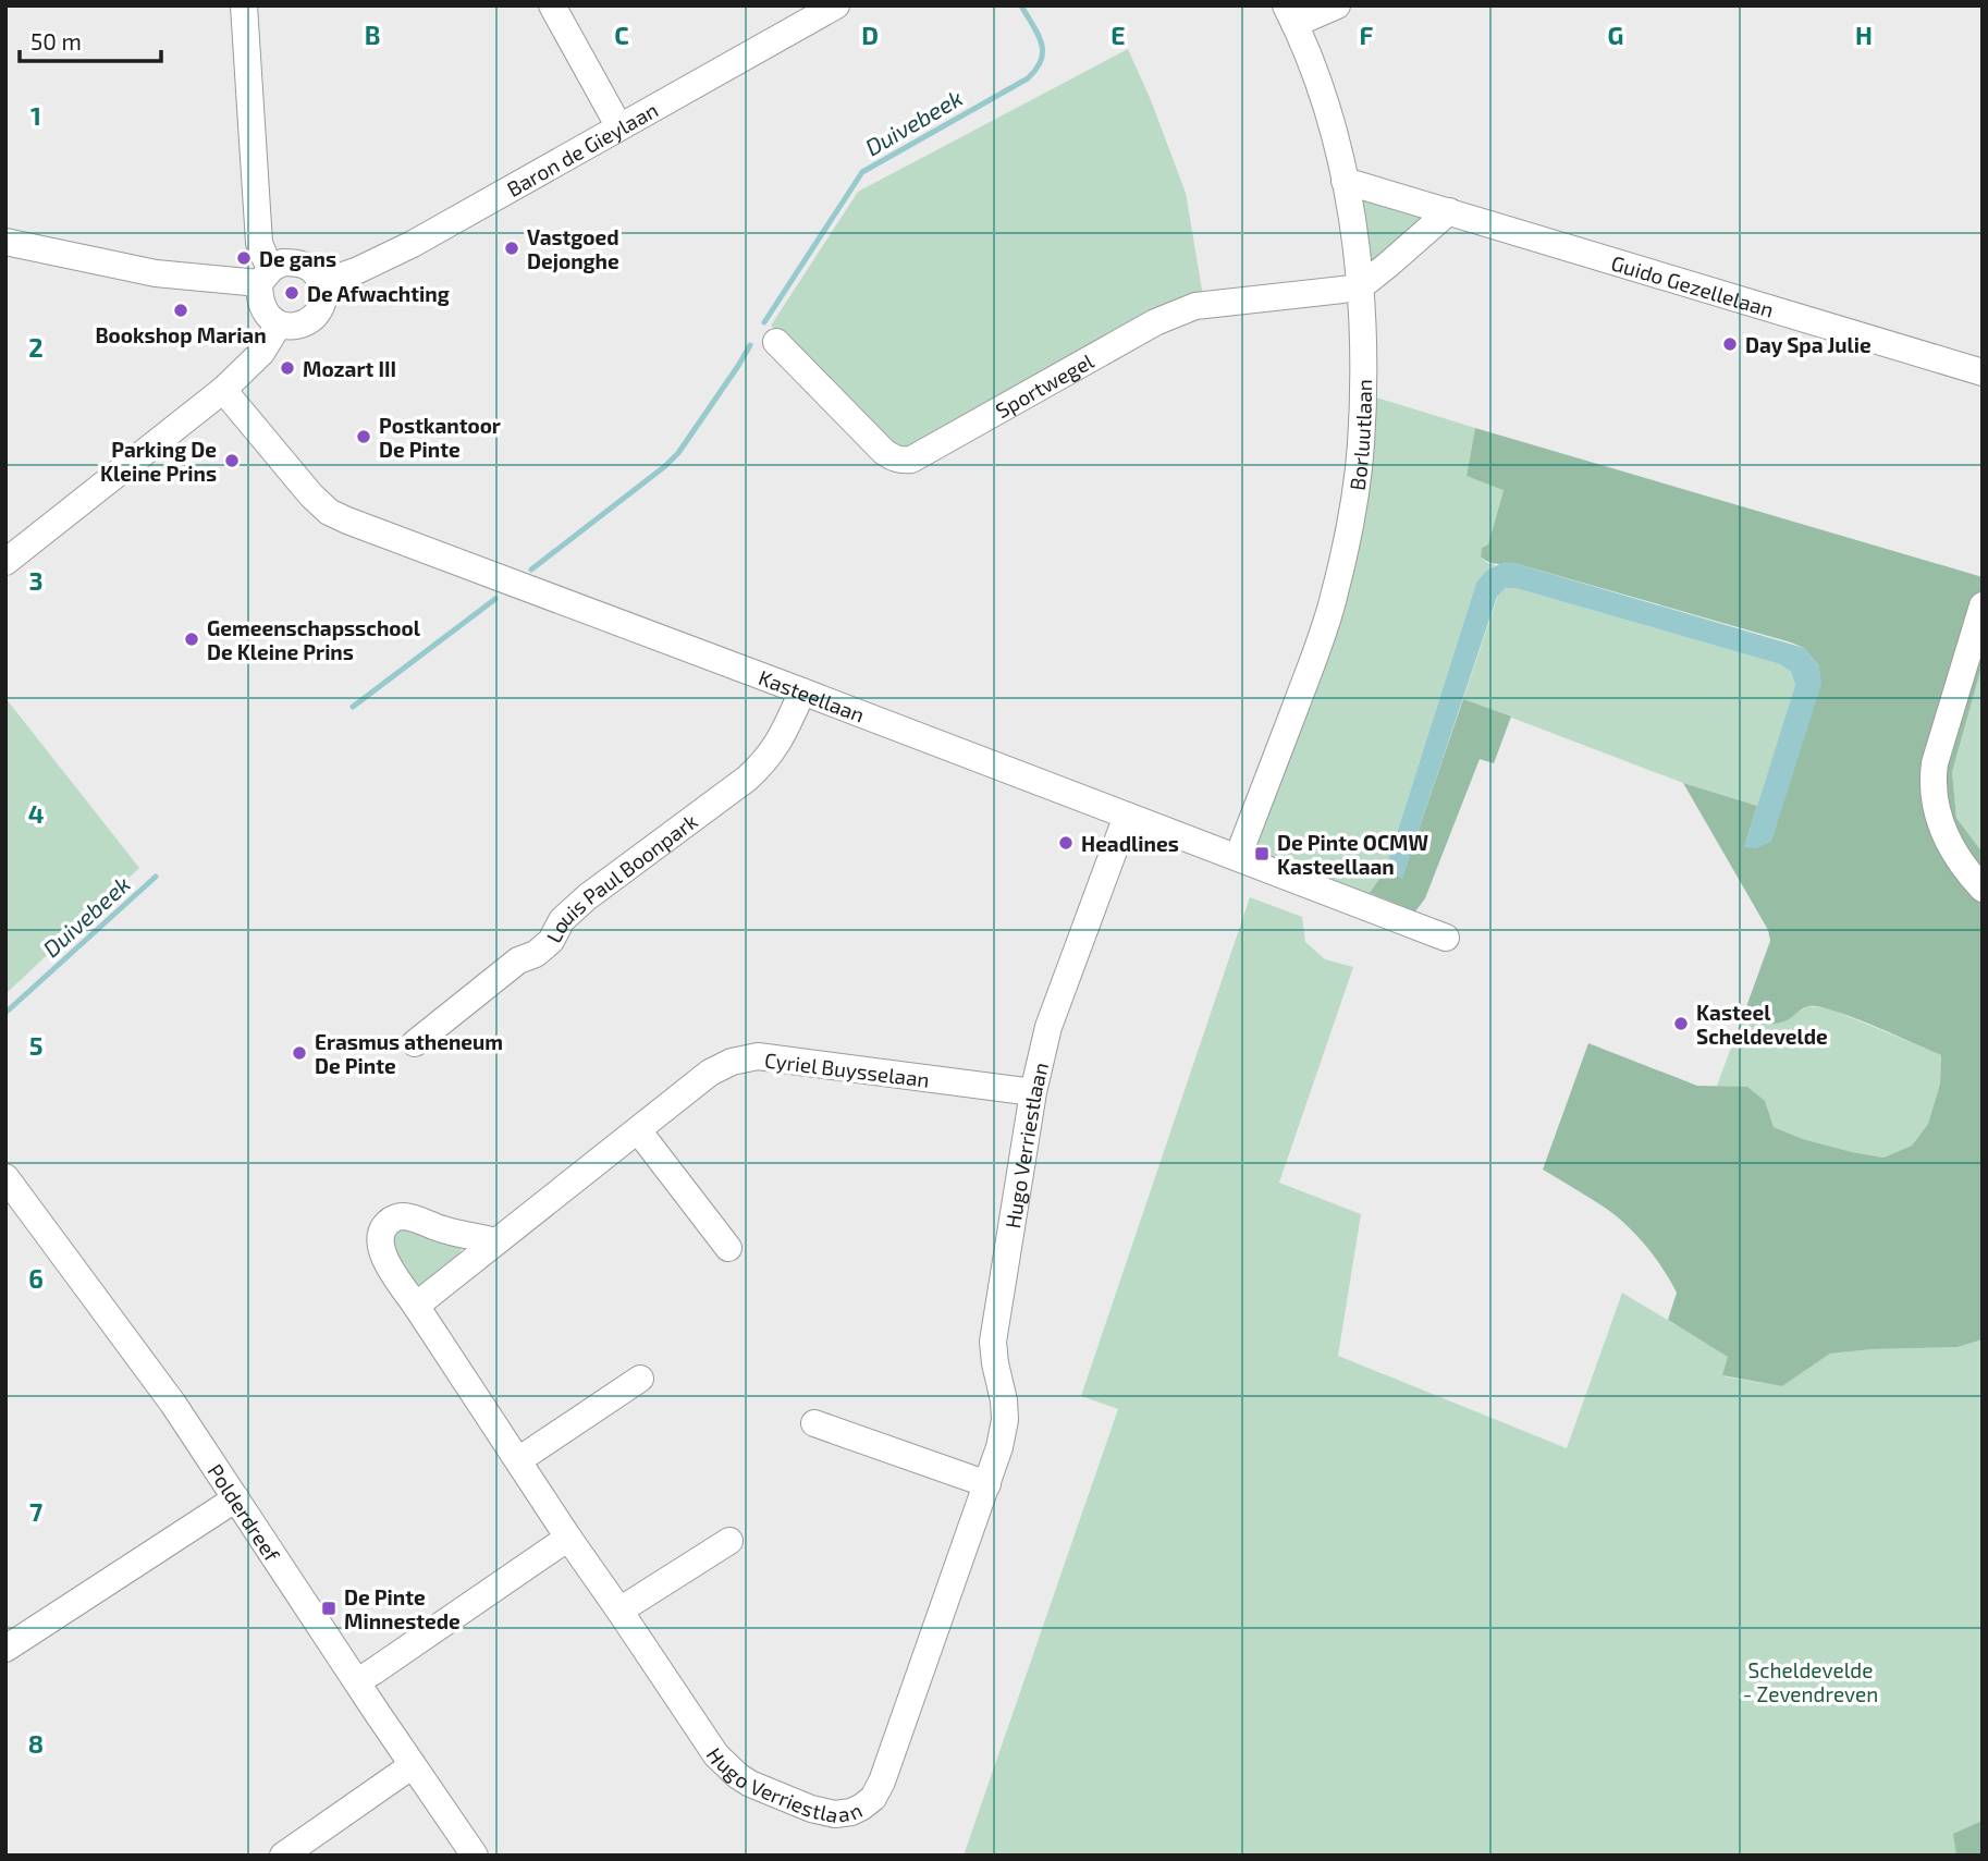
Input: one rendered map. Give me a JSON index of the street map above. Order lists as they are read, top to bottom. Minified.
{"streets":{"street":["Baron de Gieylaan","Guido Gezellelaan","Sportwegel","Borluutlaan","Kasteellaan","Louis Paul Boonpark","Cyriel Buysselaan","Hugo Verriestlaan","Polderdreef"]},"crossings":[["Guido Gezellelaan","Borluutlaan"],["Sportwegel","Borluutlaan"],["Borluutlaan","Kasteellaan"],["Kasteellaan","Louis Paul Boonpark"],["Kasteellaan","Hugo Verriestlaan"],["Cyriel Buysselaan","Hugo Verriestlaan"]],"water":["Duivebeek"],"parks":["Scheldevelde - Zevendreven"],"places":{"other":["Vastgoed Dejonghe","De gans","De Afwachting","Bookshop Marian","Day Spa Julie","Mozart III","Postkantoor De Pinte","Parking De Kleine Prins","Gemeenschapsschool De Kleine Prins","Headlines","Kasteel Scheldevelde","Erasmus atheneum De Pinte"],"transit":["De Pinte OCMW Kasteellaan","De Pinte Minnestede"]},"scale_bar":"50 m","grid":{"columns":["B","C","D","E","F","G","H"],"rows":["1","2","3","4","5","6","7","8"]}}
